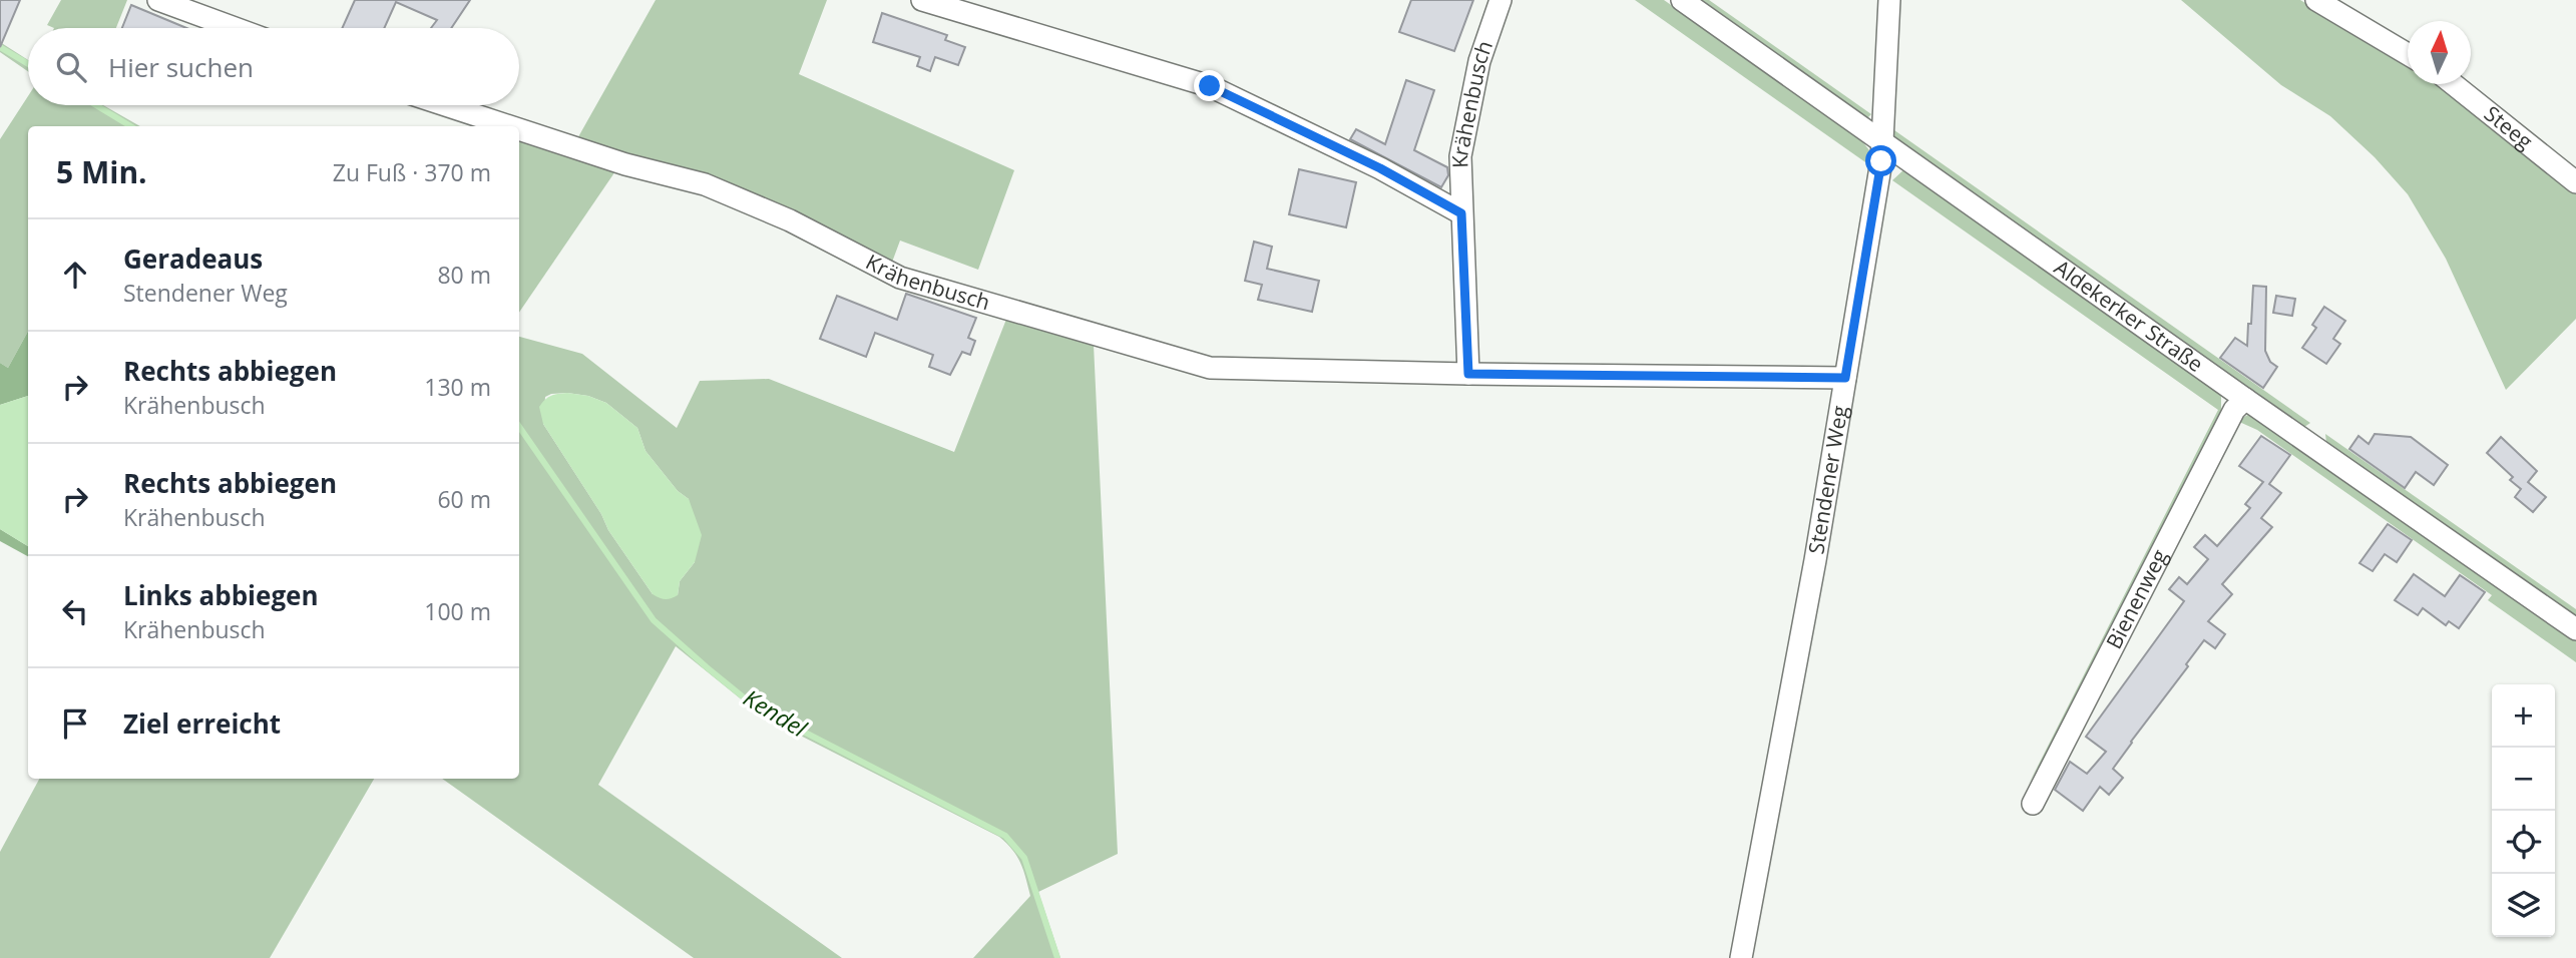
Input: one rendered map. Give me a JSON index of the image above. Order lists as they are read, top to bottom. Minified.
{"streets":{"street":["Krähenbusch","Steeg","Aldekerker Straße","Stendener Weg","Bienenweg"]},"crossings":[["Krähenbusch","Stendener Weg"],["Aldekerker Straße","Stendener Weg"],["Aldekerker Straße","Bienenweg"]],"water":["Kendel"],"north":"top","page":{"search":"Hier suchen","heading":["5 Min.","Zu Fuß · 370 m"],"list":[["Geradeaus","Stendener Weg","80 m"],["Rechts abbiegen","Krähenbusch","130 m"],["Rechts abbiegen","Krähenbusch","60 m"],["Links abbiegen","Krähenbusch","100 m"],"Ziel erreicht"],"map_buttons":["+","−"]}}
